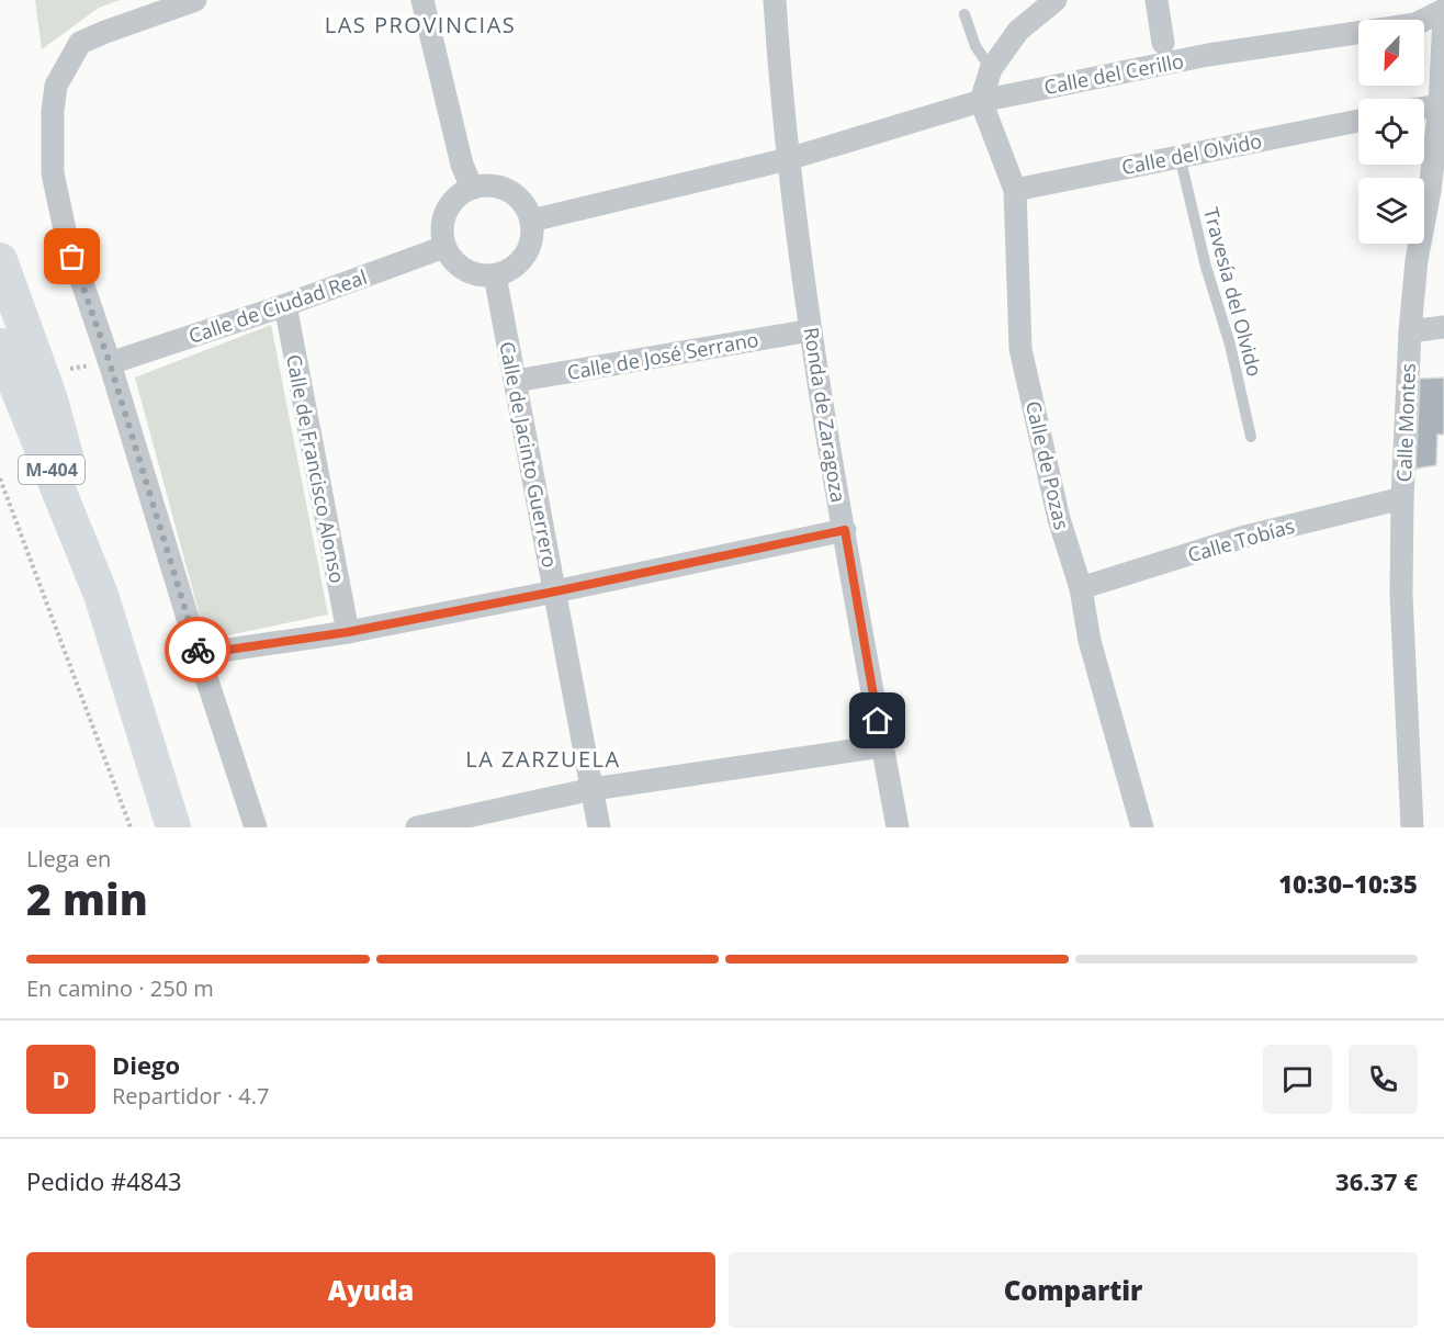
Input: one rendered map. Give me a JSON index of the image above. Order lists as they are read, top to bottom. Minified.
{"streets":{"main road":["M-404"],"street":["Calle del Cerillo","Calle del Olvido","Calle de Ciudad Real","Calle de José Serrano","Ronda de Zaragoza","Calle Montes","Calle de Jacinto Guerrero","Calle de Pozas","Calle de Francisco Alonso","Calle Tobías"],"lane":["Travesía del Olvido"]},"crossings":[["Calle del Cerillo","Ronda de Zaragoza"],["Calle del Cerillo","Calle de Pozas"],["Calle del Olvido","Travesía del Olvido"],["Calle del Olvido","Calle de Pozas"],["Calle de Ciudad Real","Calle de Jacinto Guerrero"],["Calle de Ciudad Real","Calle de Francisco Alonso"],["Calle de José Serrano","Ronda de Zaragoza"],["Calle de José Serrano","Calle de Jacinto Guerrero"],["Calle Montes","Calle Tobías"],["Calle de Pozas","Calle Tobías"]],"districts":["LAS PROVINCIAS","LA ZARZUELA"],"north":"bottom left","page":{"heading":["2 min","Llega en","10:30–10:35"],"panel":["Diego","Repartidor · 4.7","Pedido #4843","36.37 €"],"bar":"En camino · 250 m","round":"D","buttons":["Ayuda","Compartir"]}}
